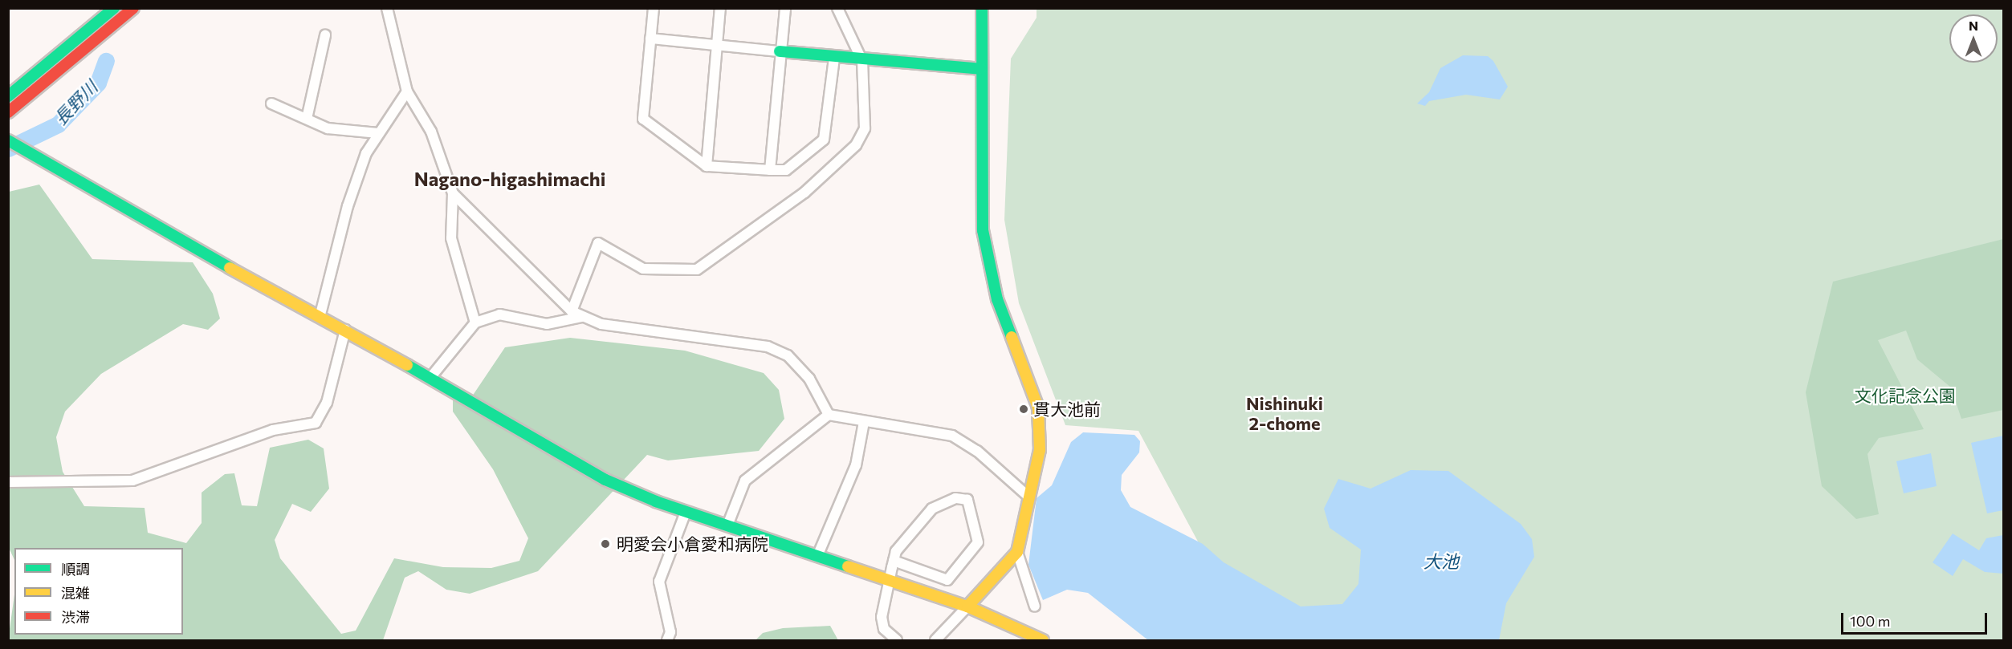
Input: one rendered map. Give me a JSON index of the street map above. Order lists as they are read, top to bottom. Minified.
{"districts":["Nagano-higashimachi","Nishinuki 2-chome"],"water":["長野川","大池"],"parks":["文化記念公園"],"places":["貫大池前","明愛会小倉愛和病院"],"legend":["順調","混雑","渋滞"],"scale_bar":"100 m","north":"top"}
